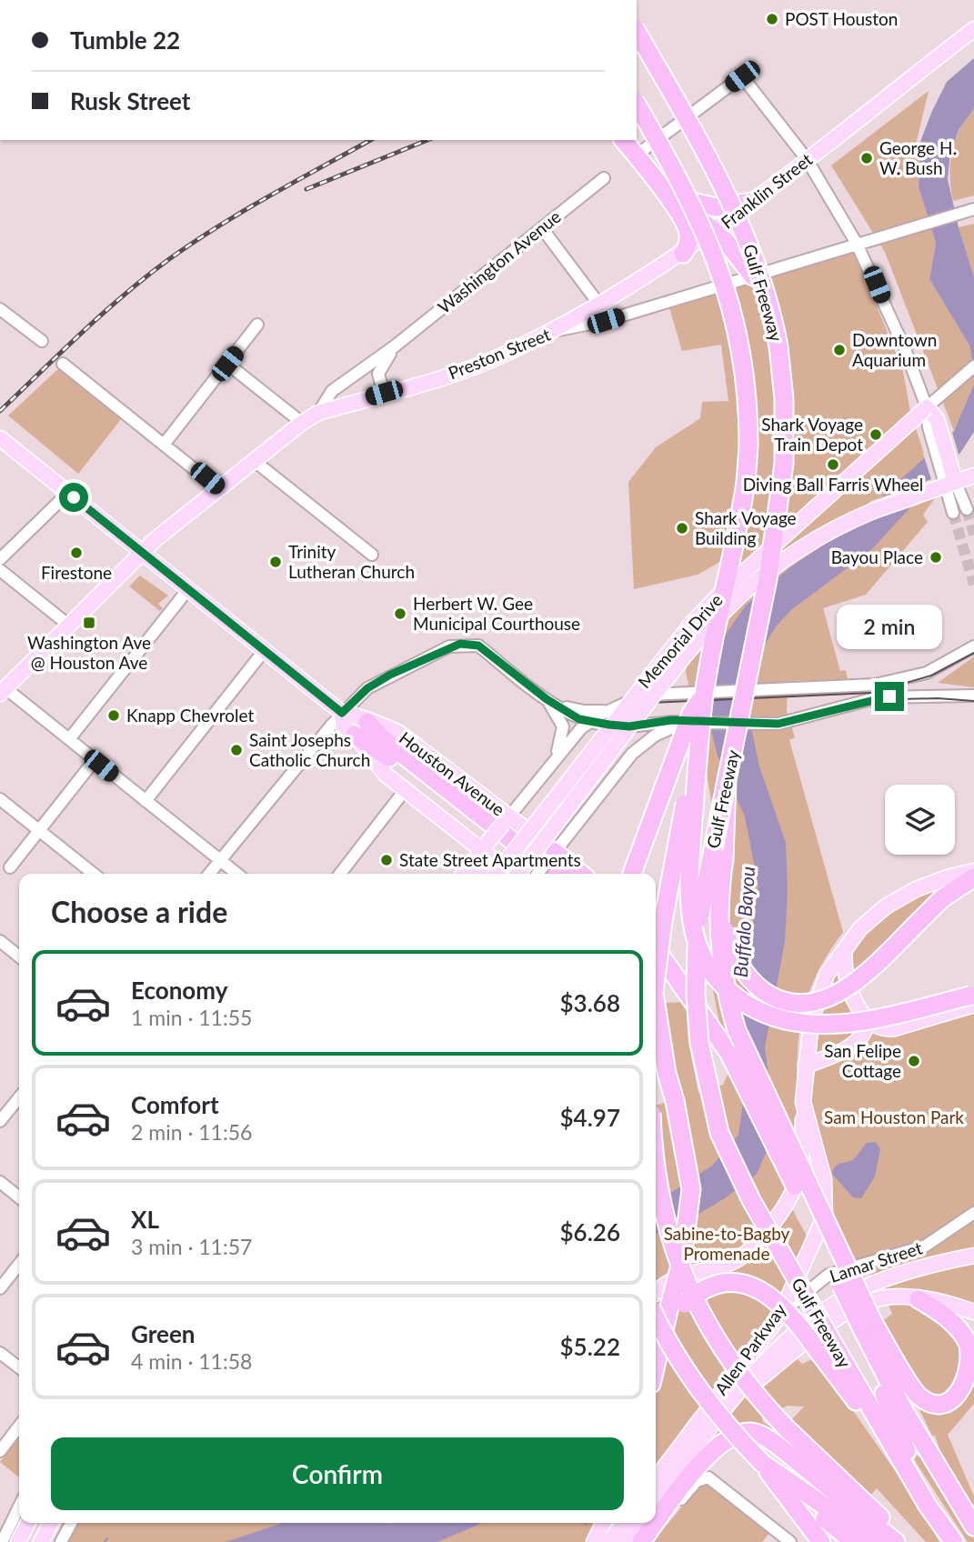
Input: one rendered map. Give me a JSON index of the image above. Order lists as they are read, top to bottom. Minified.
{"streets":{"highway":["Gulf Freeway"],"main road":["Franklin Street","Washington Avenue","Preston Street","Memorial Drive","Houston Avenue","Allen Parkway"],"street":["Lamar Street"]},"crossings":[["Franklin Street","Preston Street"],["Washington Avenue","Preston Street"],["Washington Avenue","Houston Avenue"],["Lamar Street","Allen Parkway"]],"water":["Buffalo Bayou"],"parks":["Sam Houston Park","Sabine-to-Bagby Promenade"],"places":{"other":["POST Houston","George H. W. Bush","Downtown Aquarium","Shark Voyage Train Depot","Diving Ball Farris Wheel","Shark Voyage Building","Firestone","Bayou Place","Trinity Lutheran Church","Herbert W. Gee Municipal Courthouse","Knapp Chevrolet","Saint Josephs Catholic Church","State Street Apartments","San Felipe Cottage"],"transit":["Washington Ave @ Houston Ave"]},"page":{"banner":["Tumble 22","Rusk Street"],"bubble":"2 min","heading":"Choose a ride","list":[{"name":"Economy","note":"1 min · 11:55","value":"$3.68"},{"name":"Comfort","note":"2 min · 11:56","value":"$4.97"},{"name":"XL","note":"3 min · 11:57","value":"$6.26"},{"name":"Green","note":"4 min · 11:58","value":"$5.22"}],"buttons":"Confirm"}}
